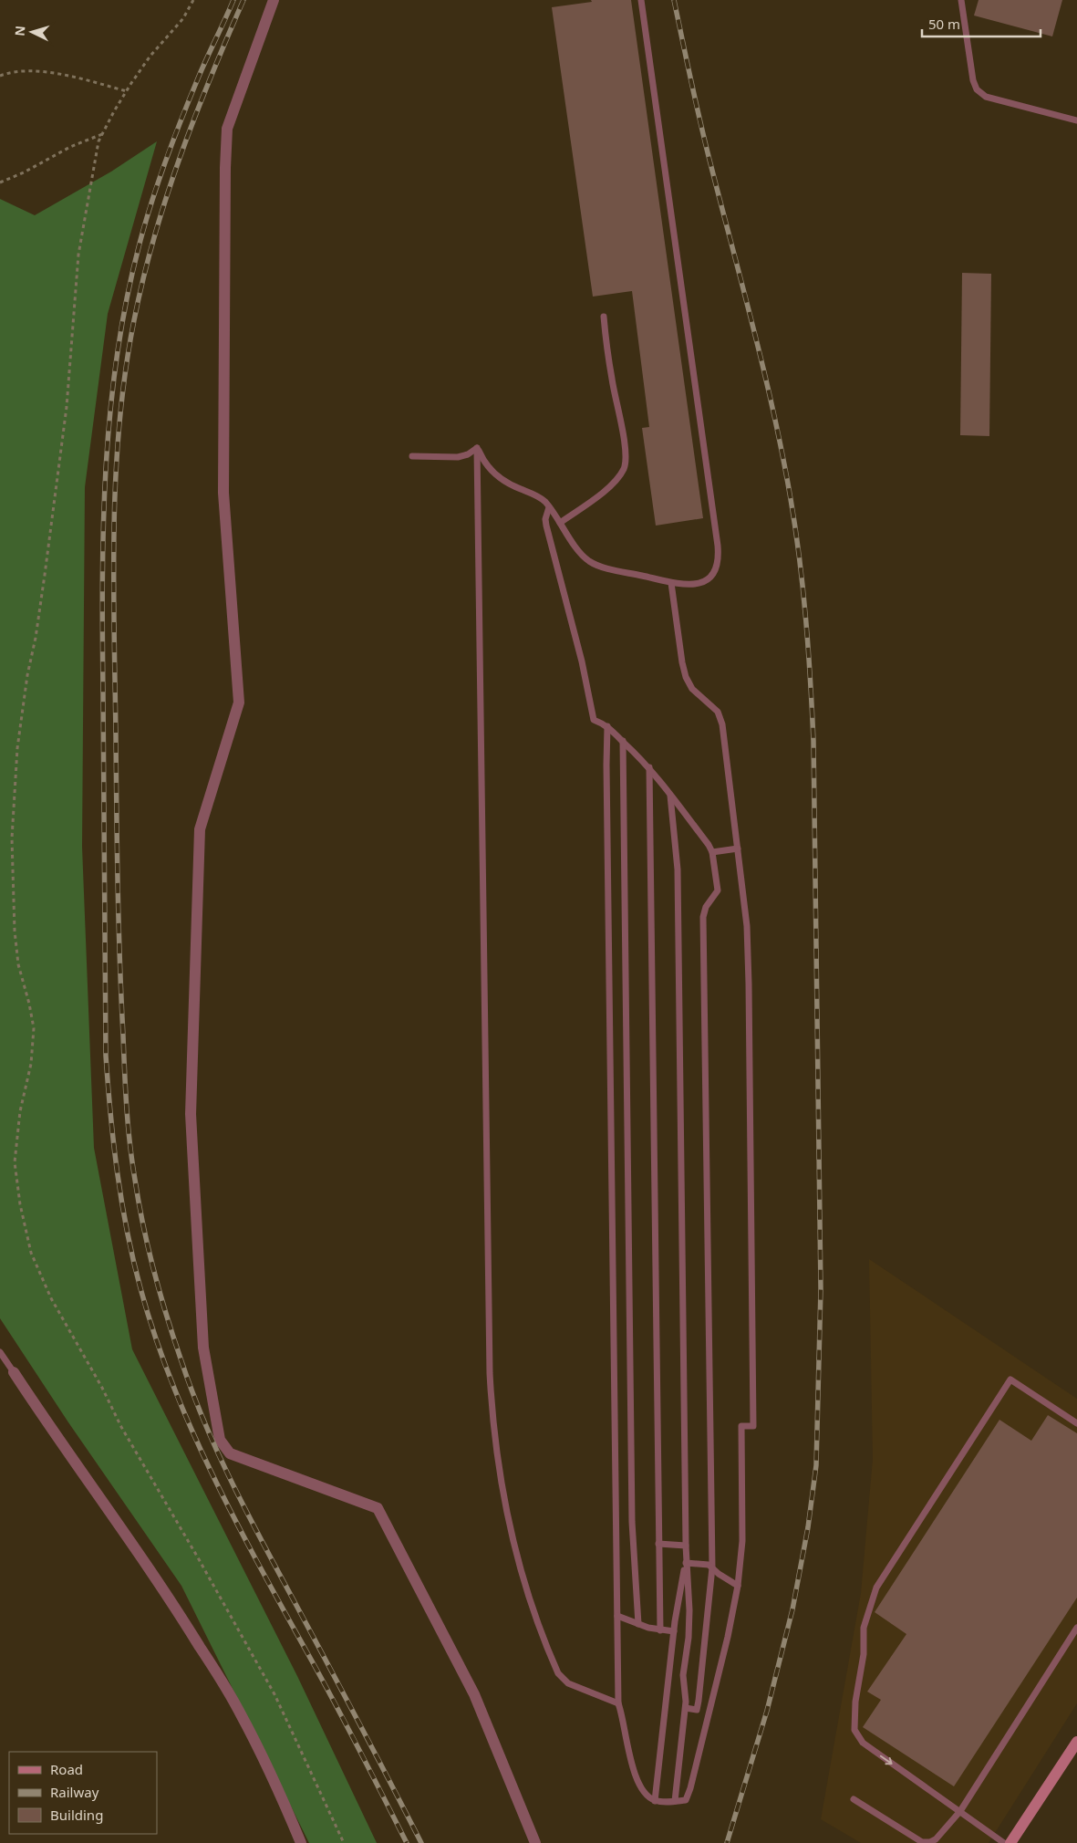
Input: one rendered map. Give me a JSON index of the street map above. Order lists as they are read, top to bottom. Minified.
{"legend":["Road","Railway","Building"],"scale_bar":"50 m","north":"left"}
